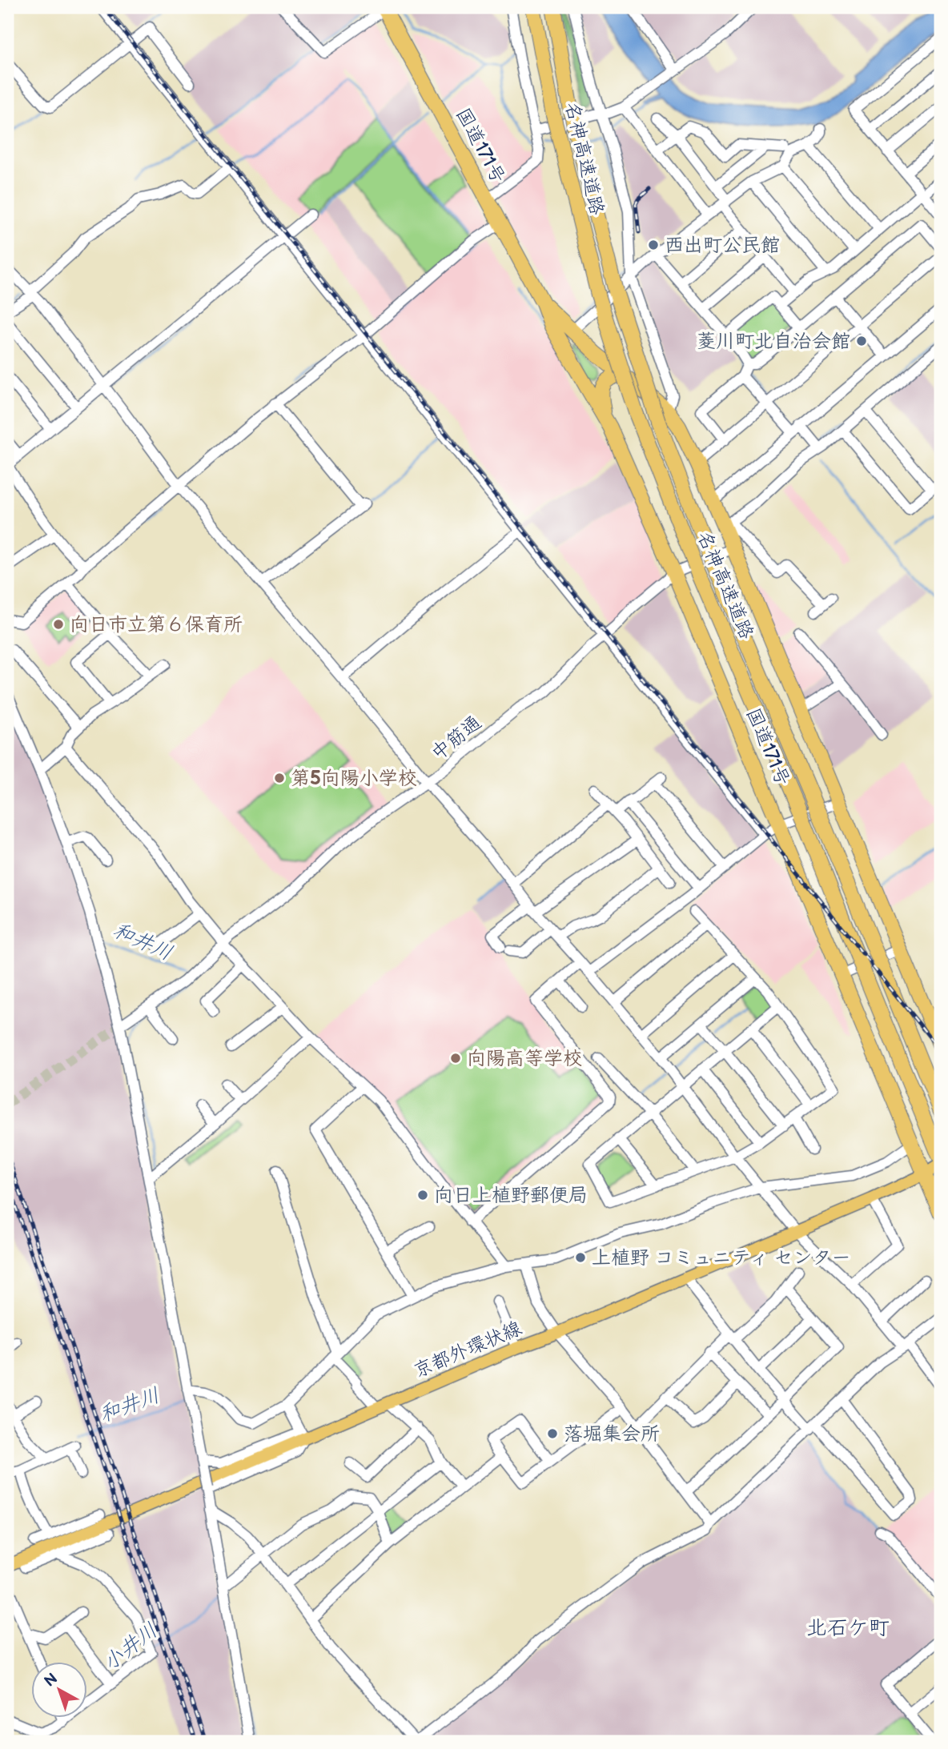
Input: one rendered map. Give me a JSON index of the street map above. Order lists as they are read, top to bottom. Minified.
{"streets":{"highway":["国道171号","名神高速道路"],"main road":["京都外環状線"],"street":["中筋通"]},"crossings":[["国道171号","中筋通"],["国道171号","京都外環状線"],["名神高速道路","京都外環状線"]],"districts":["北石ケ町"],"water":["和井川","小井川"],"places":["西出町公民館","菱川町北自治会館","向日市立第６保育所","第5向陽小学校","向陽高等学校","向日上植野郵便局","上植野 コミュニティ センター","落堀集会所"],"north":"top left"}
